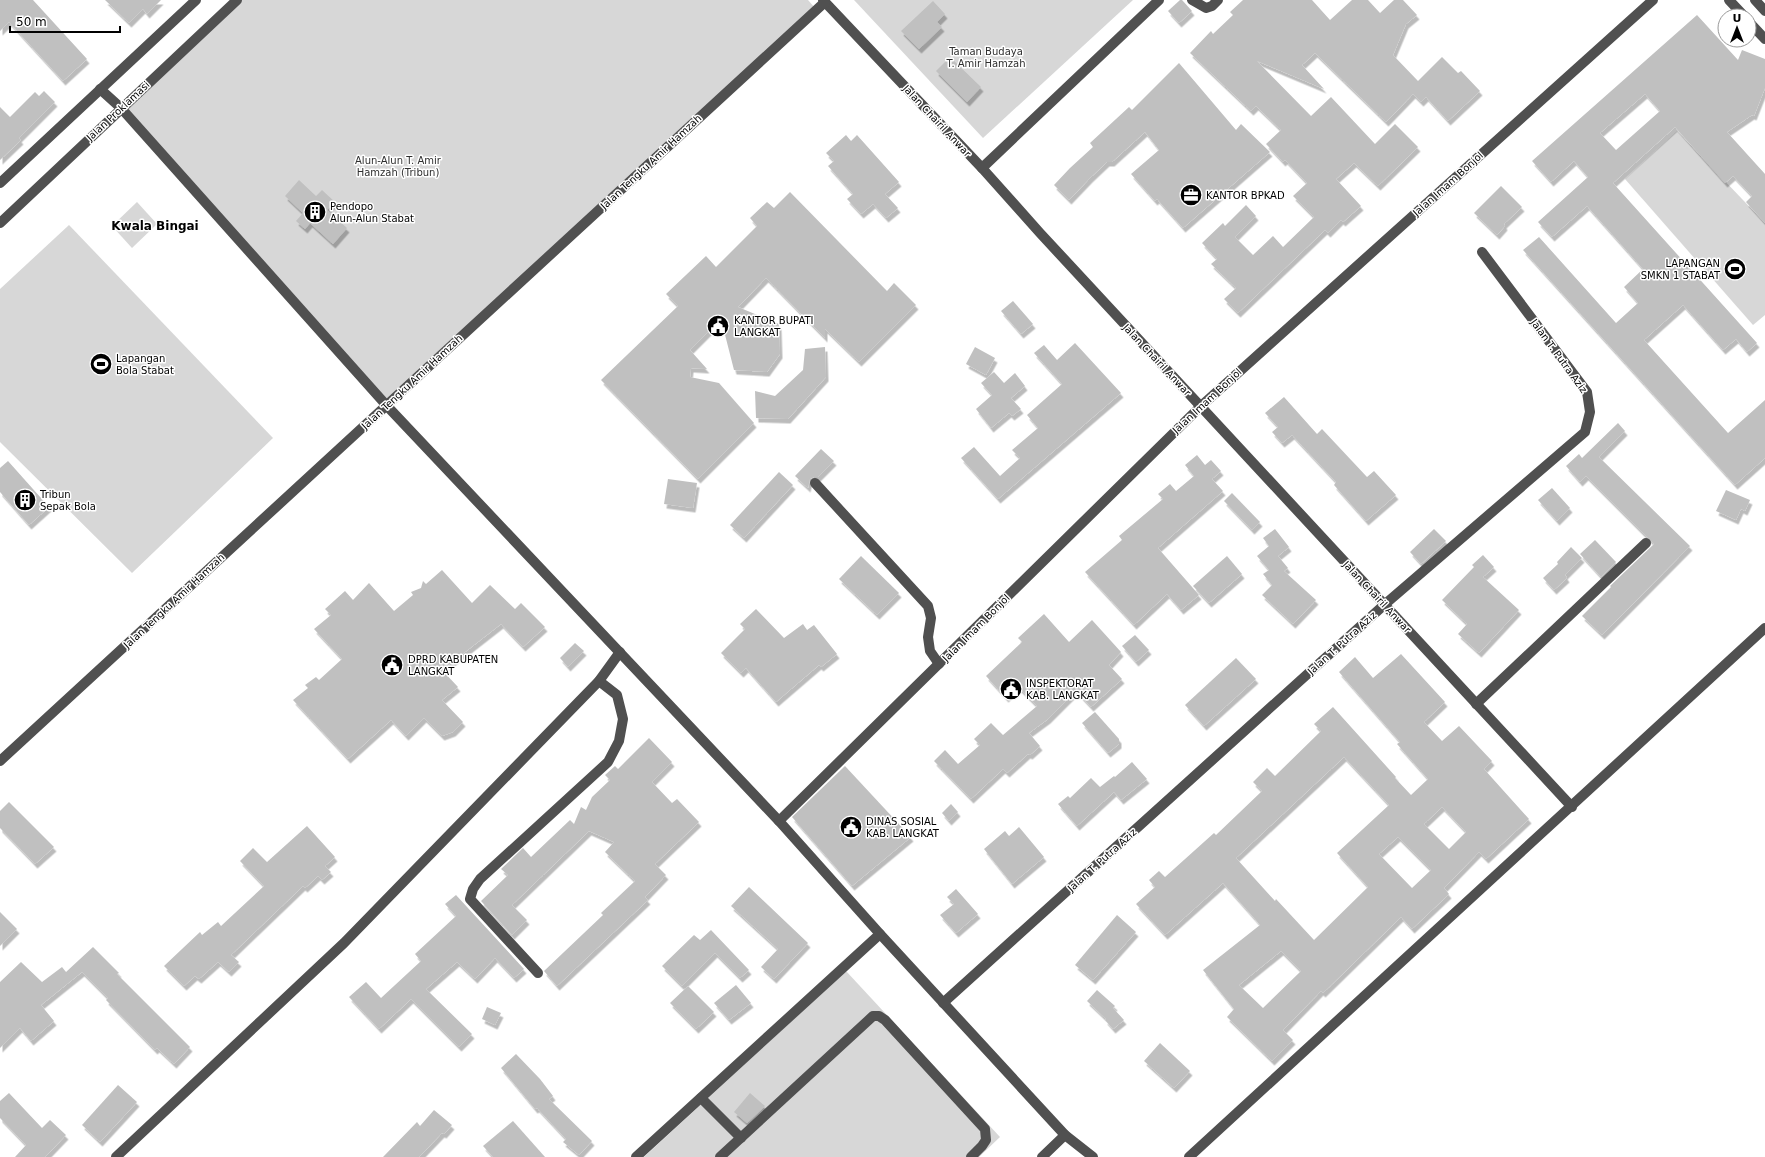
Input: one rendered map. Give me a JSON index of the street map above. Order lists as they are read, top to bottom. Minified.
{"streets":{"street":["Jalan Proklamasi","Jalan Chairil Anwar","Jalan Tengku Amir Hamzah","Jalan Imam Bonjol","Jalan T. Putra Aziz"]},"crossings":[["Jalan Chairil Anwar","Jalan Tengku Amir Hamzah"],["Jalan Chairil Anwar","Jalan Imam Bonjol"],["Jalan Chairil Anwar","Jalan T. Putra Aziz"]],"districts":["Kwala Bingai"],"parks":["Taman Budaya T. Amir Hamzah","Alun-Alun T. Amir Hamzah (Tribun)"],"places":{"office":["KANTOR BPKAD"],"building":["Pendopo Alun-Alun Stabat","Tribun Sepak Bola"],"sports":["LAPANGAN SMKN 1 STABAT","Lapangan Bola Stabat"],"public building":["KANTOR BUPATI LANGKAT","DPRD KABUPATEN LANGKAT","INSPEKTORAT KAB. LANGKAT","DINAS SOSIAL KAB. LANGKAT"]},"scale_bar":"50 m","north":"top"}
